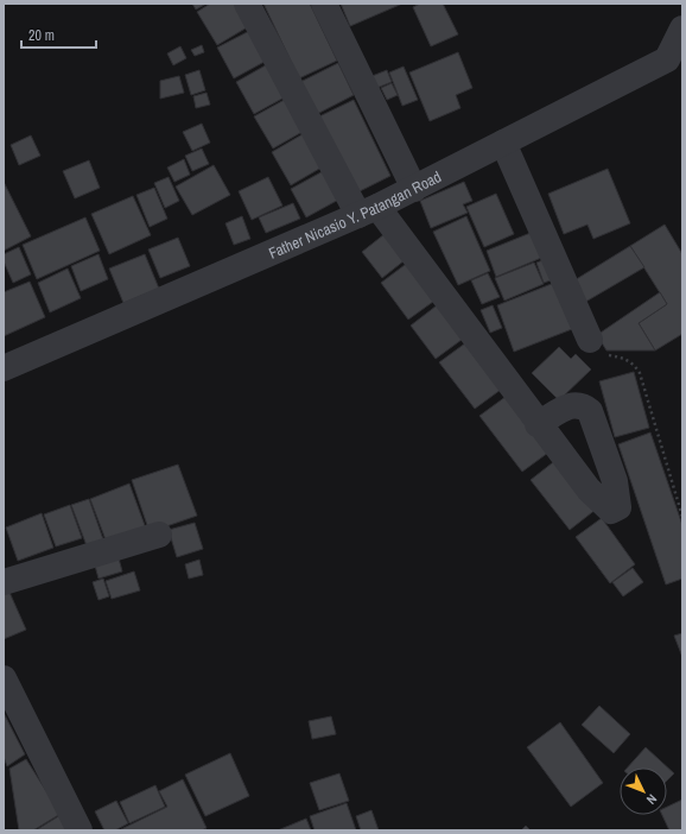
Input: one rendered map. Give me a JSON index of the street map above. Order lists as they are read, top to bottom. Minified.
{"streets":{"street":["Father Nicasio Y. Patangan Road"]},"scale_bar":"20 m","north":"bottom right"}
